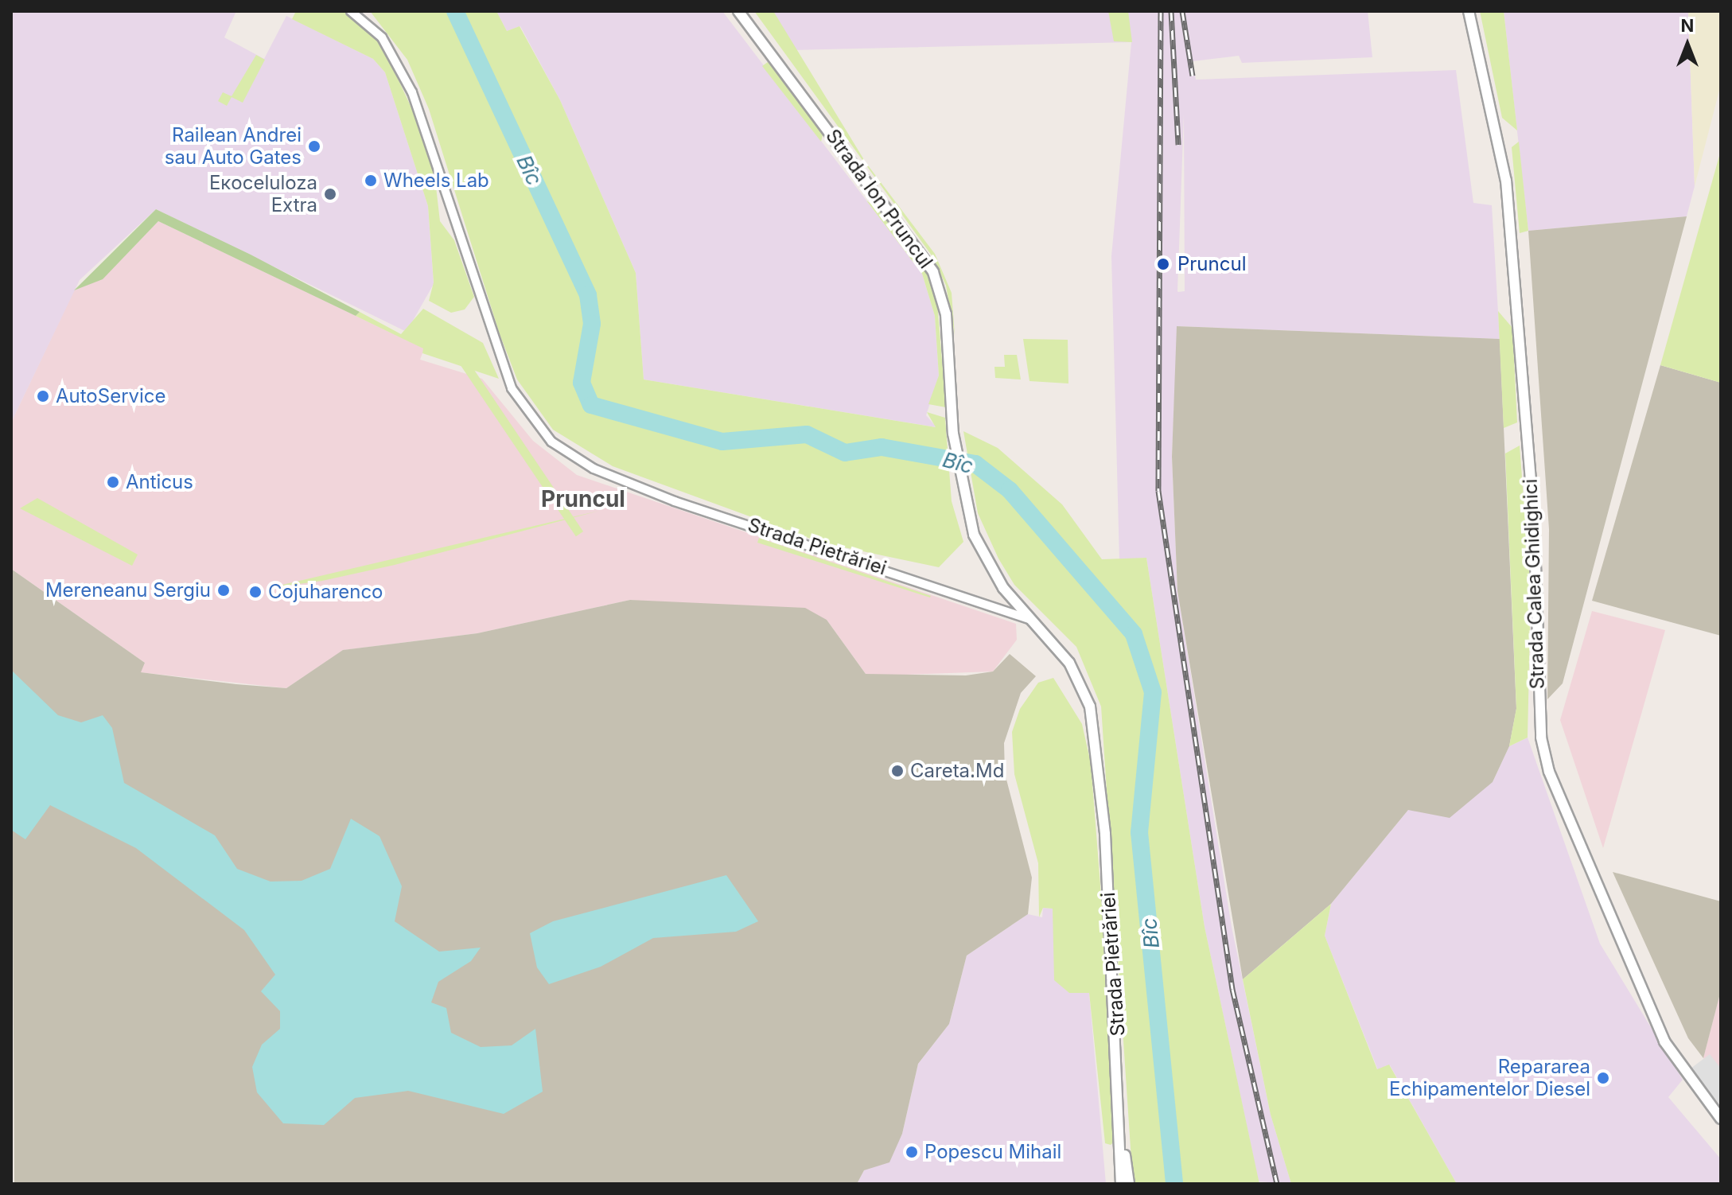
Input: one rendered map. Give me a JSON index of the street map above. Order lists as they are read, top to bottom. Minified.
{"streets":{"street":["Strada Ion Pruncul","Strada Pietrăriei","Strada Calea Ghidighici"]},"crossings":[["Strada Ion Pruncul","Strada Pietrăriei"]],"districts":["Pruncul"],"water":["Bîc"],"places":["Railean Andrei sau Auto Gates","Wheels Lab","Eкoceluloza Extra","Pruncul","AutoService","Anticus","Mereneanu Sergiu","Cojuharenco","Careta.Md","Repararea Echipamentelor Diesel","Popescu Mihail"],"north":"top"}
